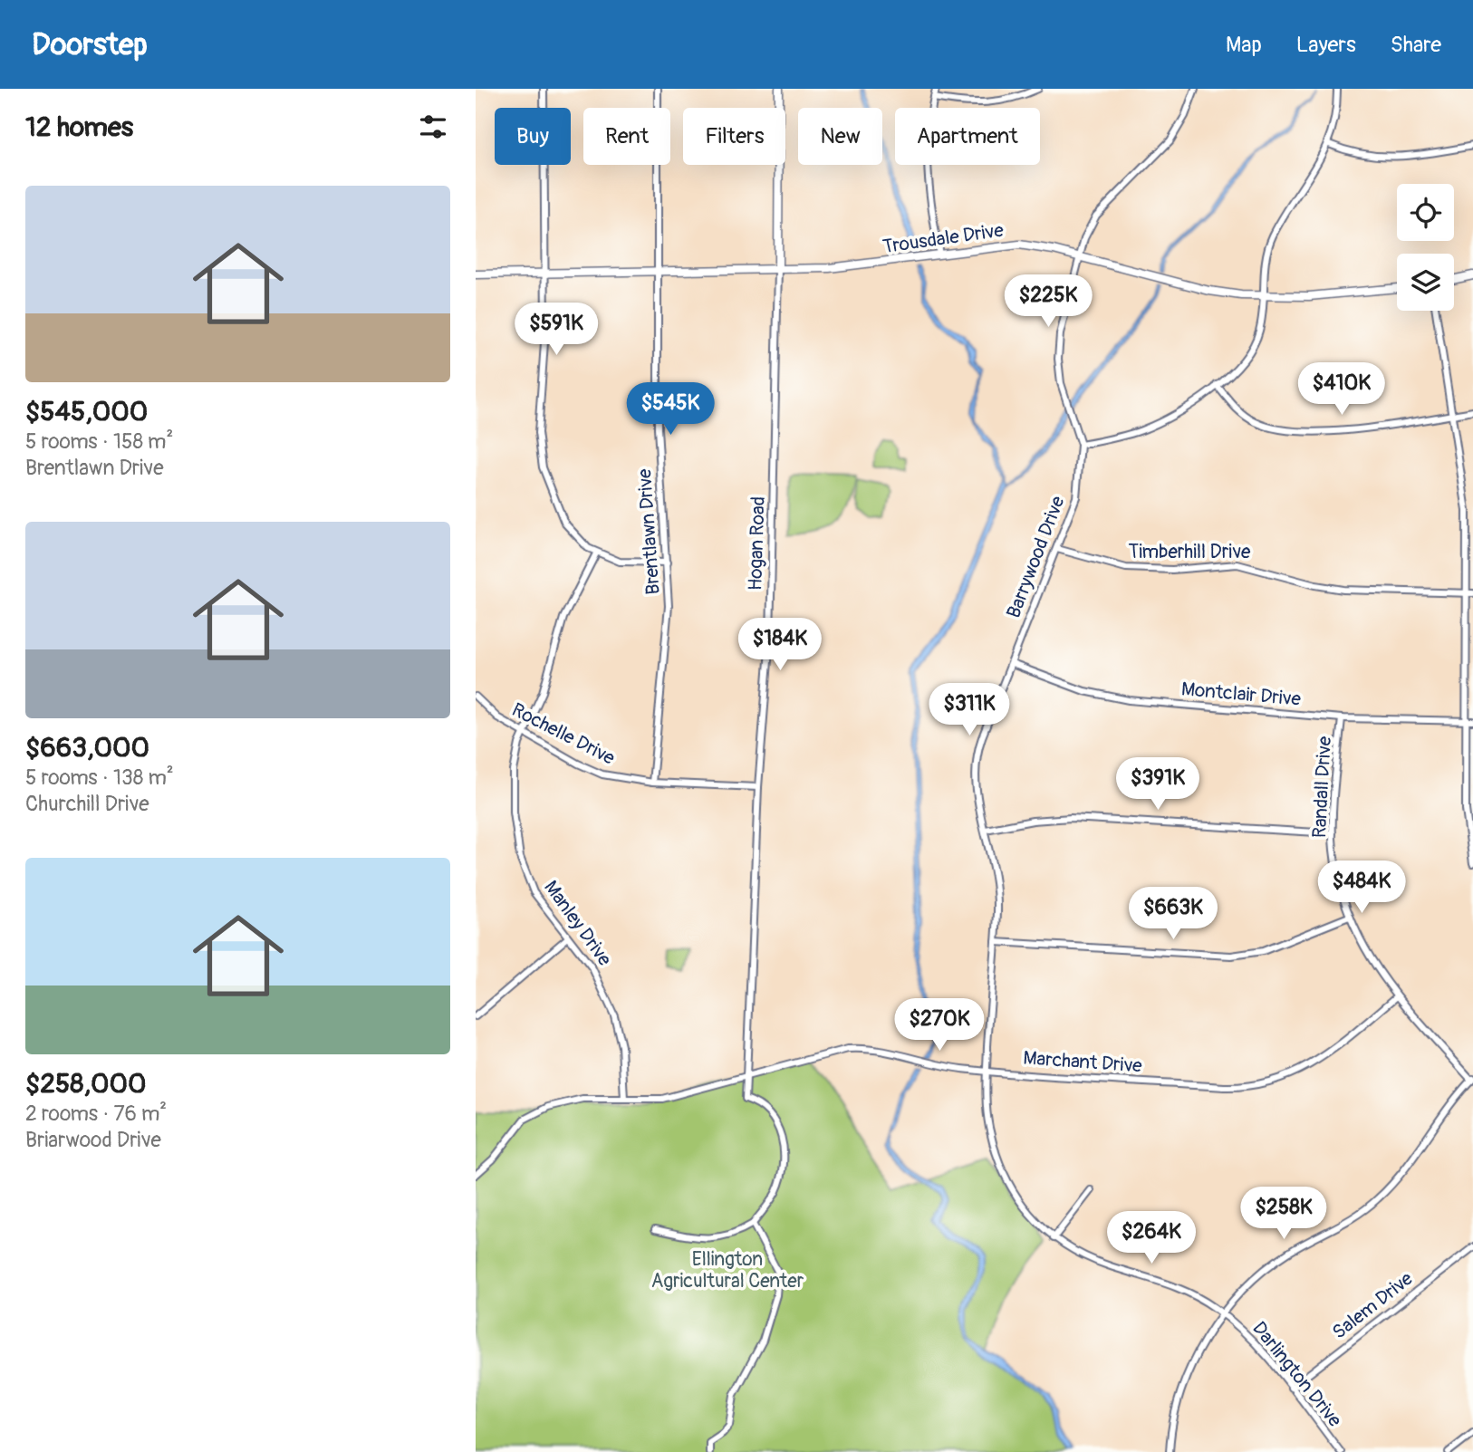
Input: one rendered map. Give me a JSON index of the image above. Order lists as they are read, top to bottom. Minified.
{"streets":{"street":["Trousdale Drive","Brentlawn Drive","Hogan Road","Timberhill Drive","Barrywood Drive","Montclair Drive","Rochelle Drive","Randall Drive","Manley Drive","Marchant Drive","Salem Drive","Darlington Drive"]},"crossings":[["Trousdale Drive","Brentlawn Drive"],["Trousdale Drive","Hogan Road"],["Trousdale Drive","Barrywood Drive"],["Brentlawn Drive","Rochelle Drive"],["Hogan Road","Rochelle Drive"],["Hogan Road","Marchant Drive"],["Timberhill Drive","Barrywood Drive"],["Barrywood Drive","Montclair Drive"],["Barrywood Drive","Marchant Drive"],["Barrywood Drive","Darlington Drive"],["Montclair Drive","Randall Drive"],["Rochelle Drive","Manley Drive"],["Randall Drive","Marchant Drive"],["Manley Drive","Marchant Drive"],["Marchant Drive","Darlington Drive"],["Salem Drive","Darlington Drive"]],"parks":["Ellington Agricultural Center"],"page":{"header":"Doorstep","nav":["Map","Layers","Share"],"heading":"12 homes","chip":["Buy","Rent","Filters","New","Apartment"],"list":[{"name":"$545,000","note":"5 rooms · 158 m² · Brentlawn Drive"},{"name":"$663,000","note":"5 rooms · 138 m² · Churchill Drive"},{"name":"$258,000","note":"2 rooms · 76 m² · Briarwood Drive"}],"price":["$225K","$591K","$410K","$545K","$184K","$311K","$391K","$484K","$663K","$270K","$258K","$264K"]}}
